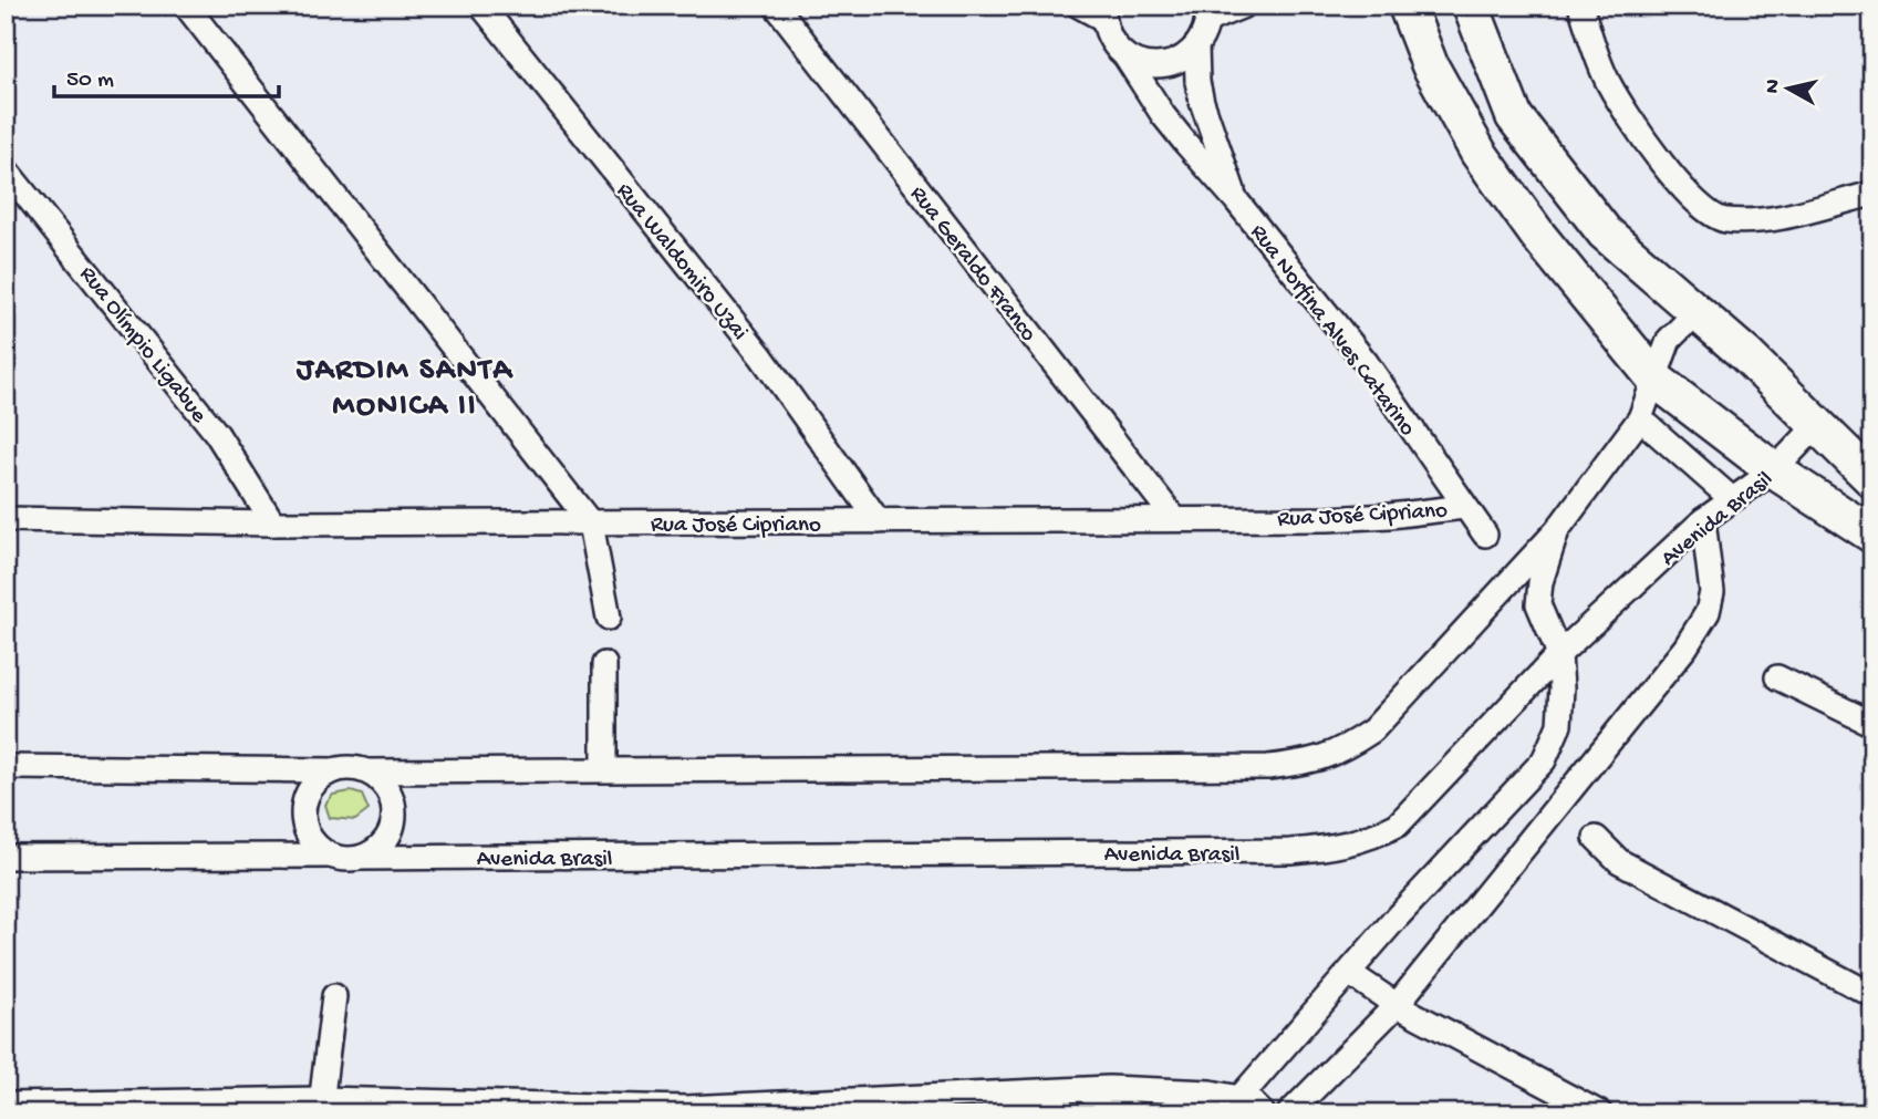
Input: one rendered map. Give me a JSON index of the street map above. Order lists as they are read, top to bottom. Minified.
{"streets":{"street":["Rua Waldomiro Uzai","Rua Geraldo Franco","Rua Norfina Alves Catarino","Rua Olímpio Ligabue","Rua José Cipriano","Avenida Brasil"]},"crossings":[["Rua Waldomiro Uzai","Rua José Cipriano"],["Rua Geraldo Franco","Rua José Cipriano"],["Rua Norfina Alves Catarino","Rua José Cipriano"],["Rua Olímpio Ligabue","Rua José Cipriano"]],"districts":["JARDIM SANTA MONICA II"],"scale_bar":"50 m","north":"left"}
